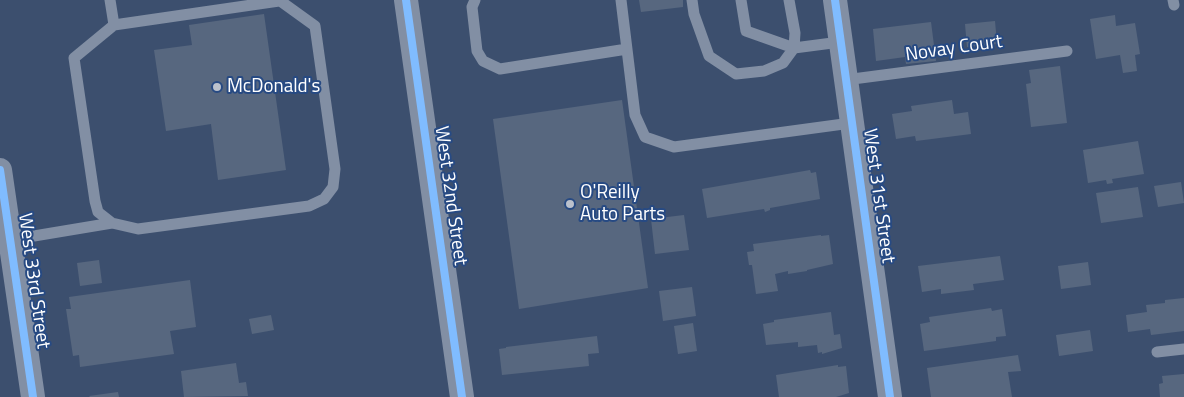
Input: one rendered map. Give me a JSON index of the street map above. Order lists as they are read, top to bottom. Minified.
{"streets":{"street":["West 32nd Street","West 31st Street","West 33rd Street"],"lane":["Novay Court"]},"crossings":[["Novay Court","West 31st Street"]],"places":["McDonald's","O'Reilly Auto Parts"]}
